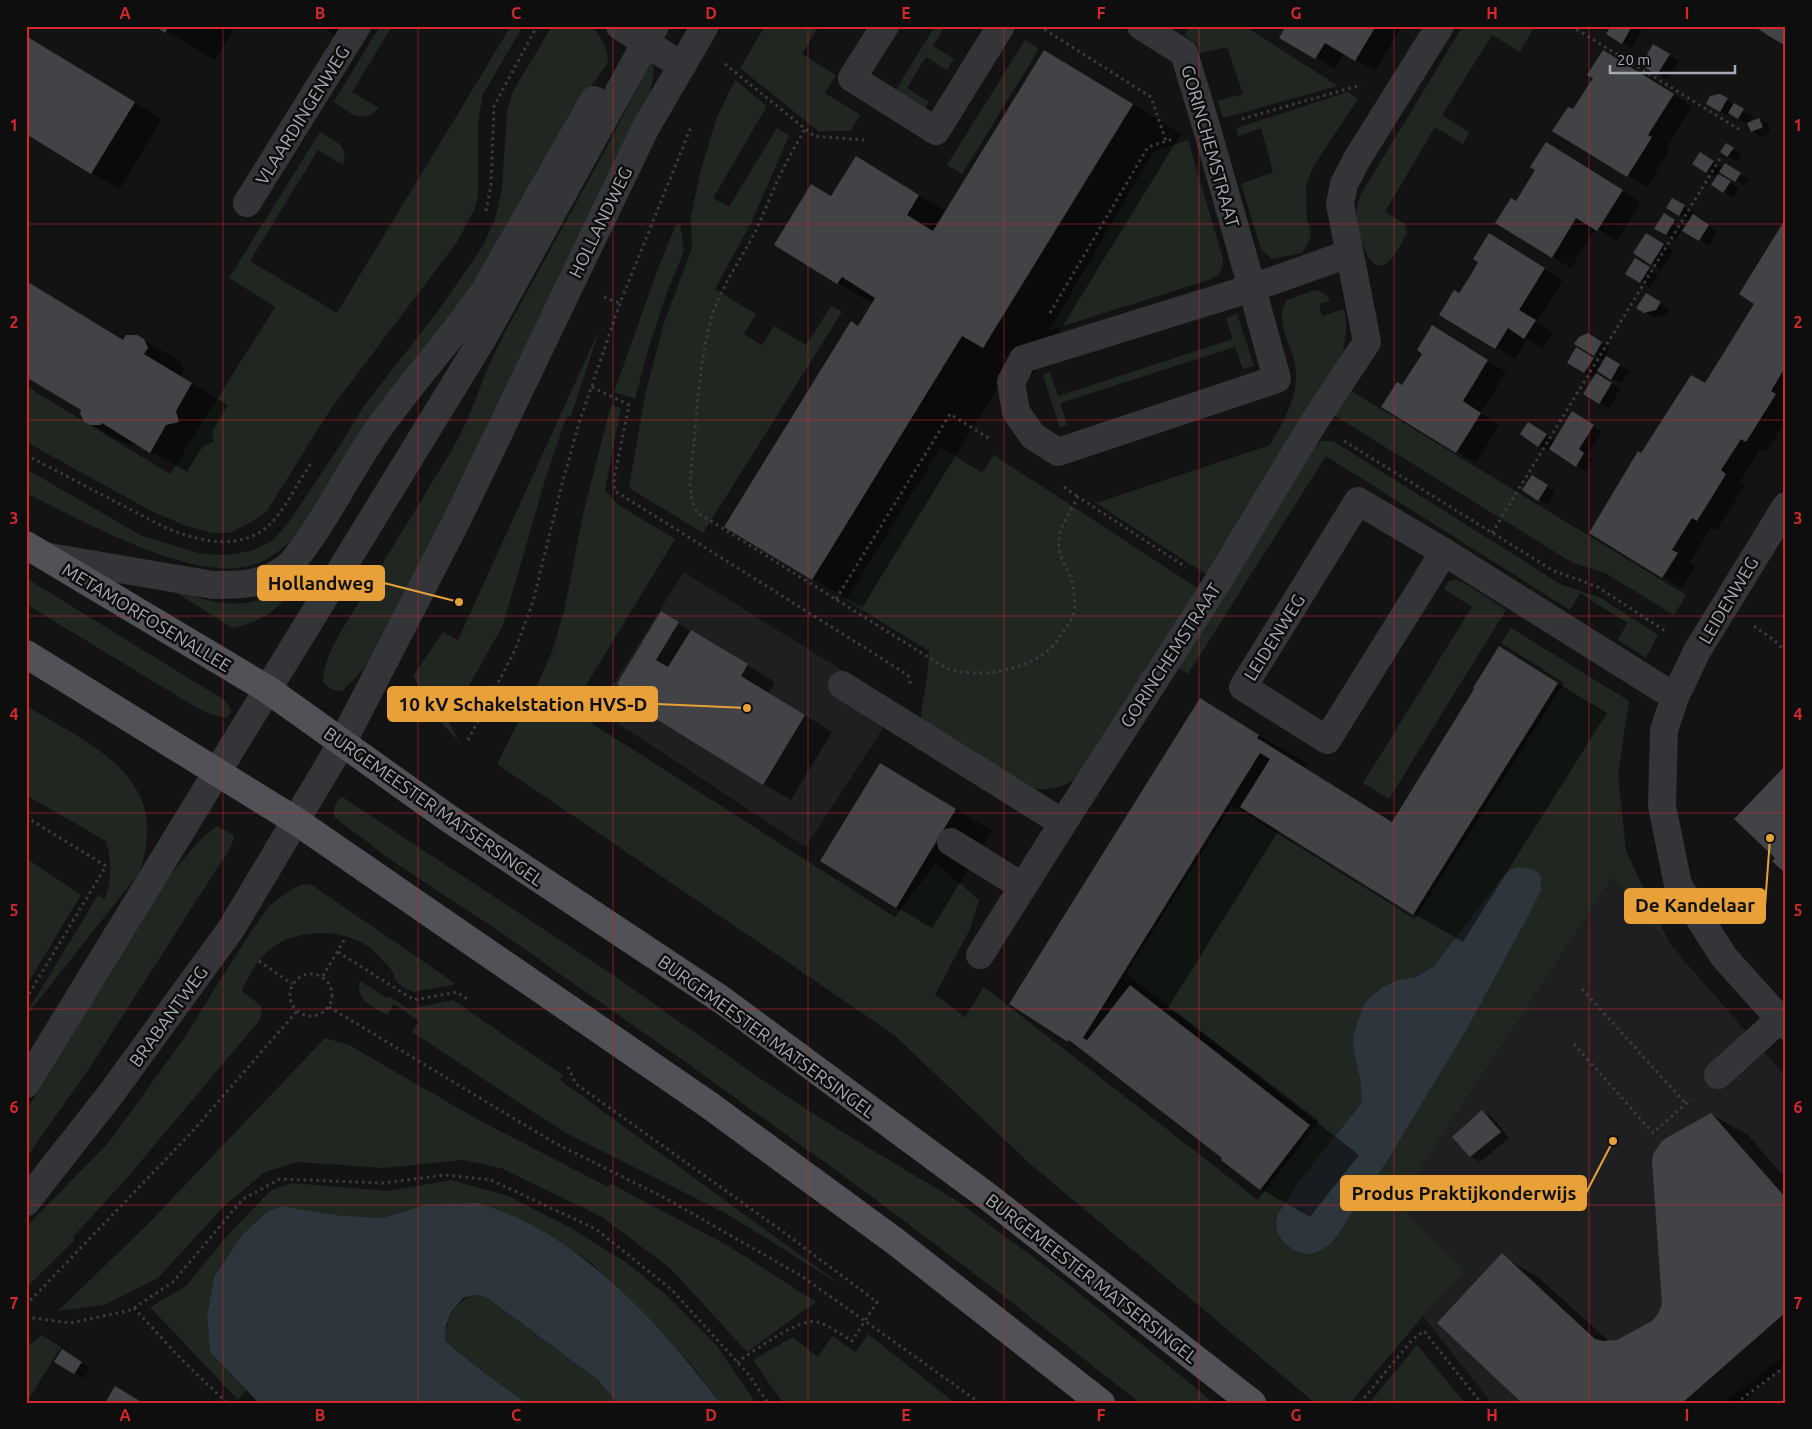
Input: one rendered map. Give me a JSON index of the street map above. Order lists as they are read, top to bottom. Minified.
{"streets":{"main road":["METAMORFOSENALLEE","BURGEMEESTER MATSERSINGEL"],"street":["VLAARDINGENWEG","GORINCHEMSTRAAT","HOLLANDWEG","LEIDENWEG","BRABANTWEG"]},"crossings":[["HOLLANDWEG","BURGEMEESTER MATSERSINGEL"],["HOLLANDWEG","BRABANTWEG"],["METAMORFOSENALLEE","BURGEMEESTER MATSERSINGEL"]],"places":["Hollandweg","10 kV Schakelstation HVS-D","De Kandelaar","Produs Praktijkonderwijs"],"scale_bar":"20 m","grid":{"columns":["A","B","C","D","E","F","G","H","I"],"rows":["1","2","3","4","5","6","7"]}}
